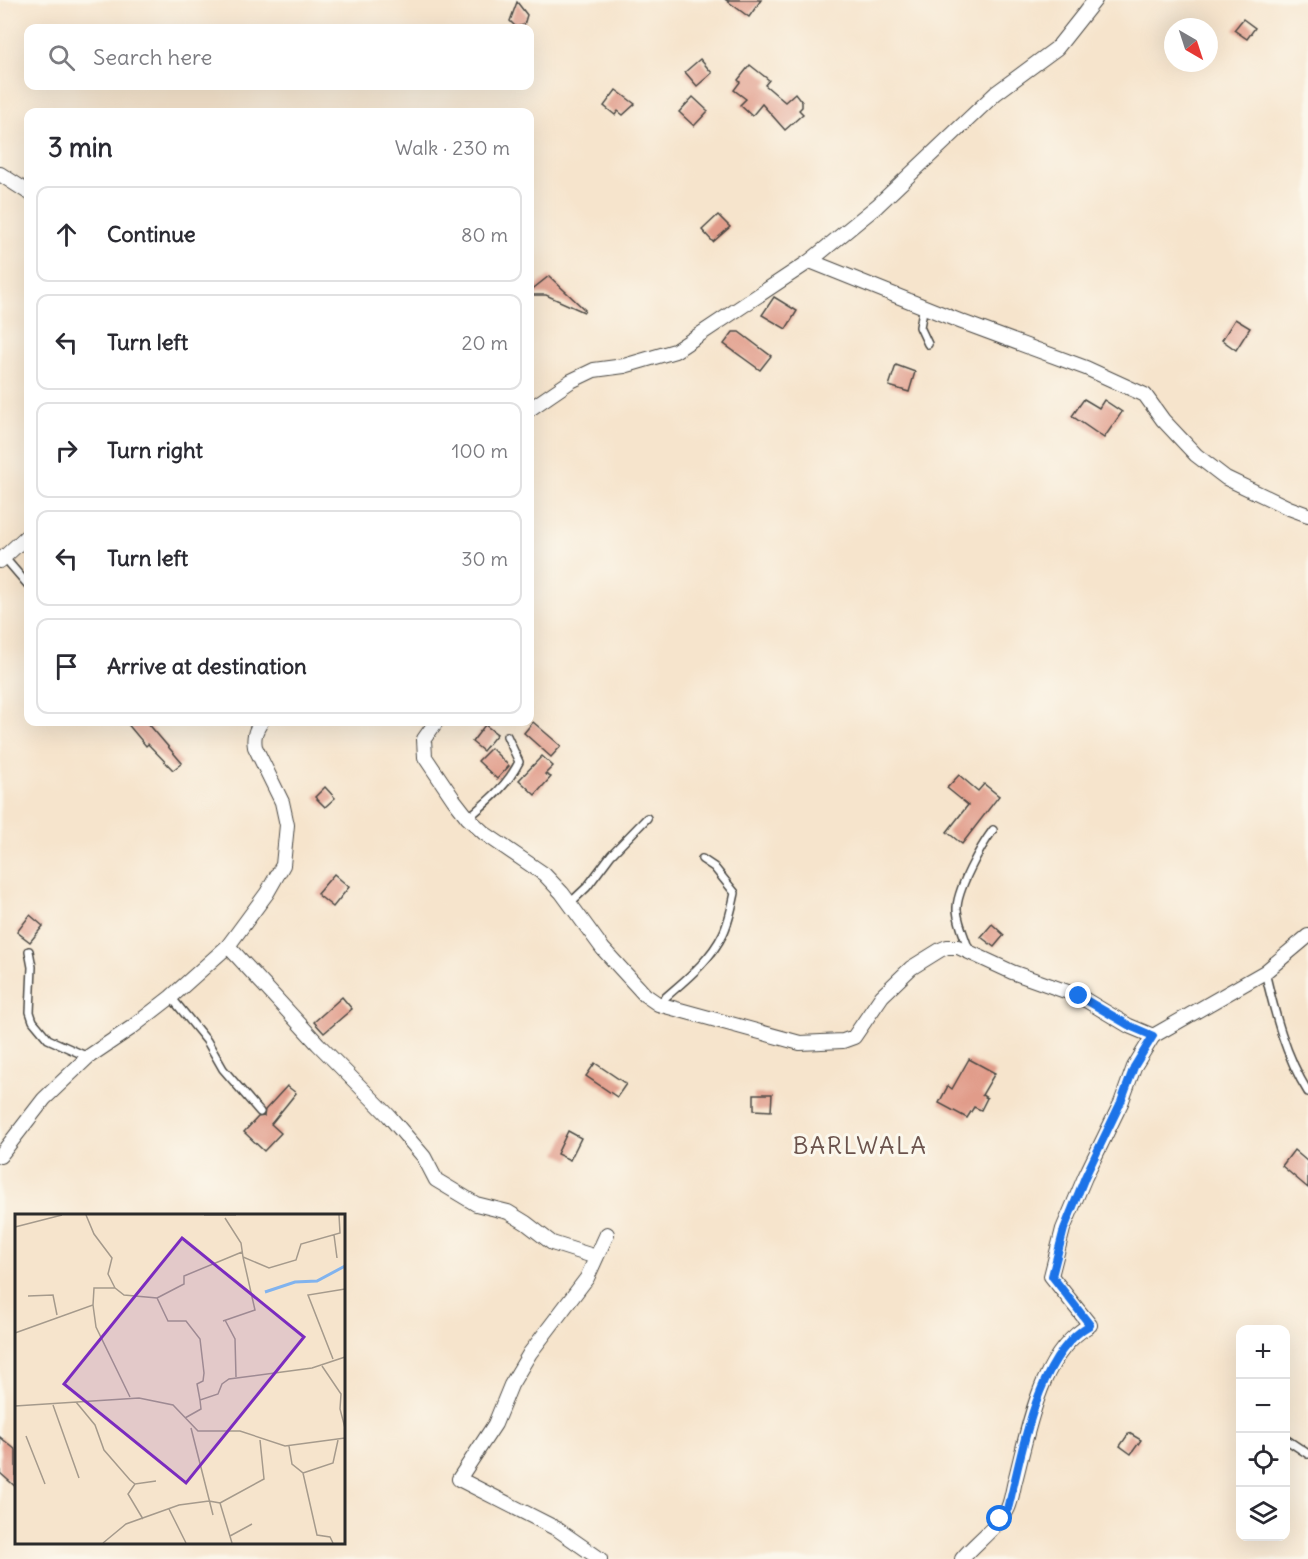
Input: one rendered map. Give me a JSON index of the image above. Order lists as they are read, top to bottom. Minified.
{"districts":["BARLWALA"],"north":"bottom right","page":{"search":"Search here","heading":["3 min","Walk · 230 m"],"list":[["Continue","80 m"],["Turn left","20 m"],["Turn right","100 m"],["Turn left","30 m"],"Arrive at destination"],"map_buttons":["+","−"]}}
